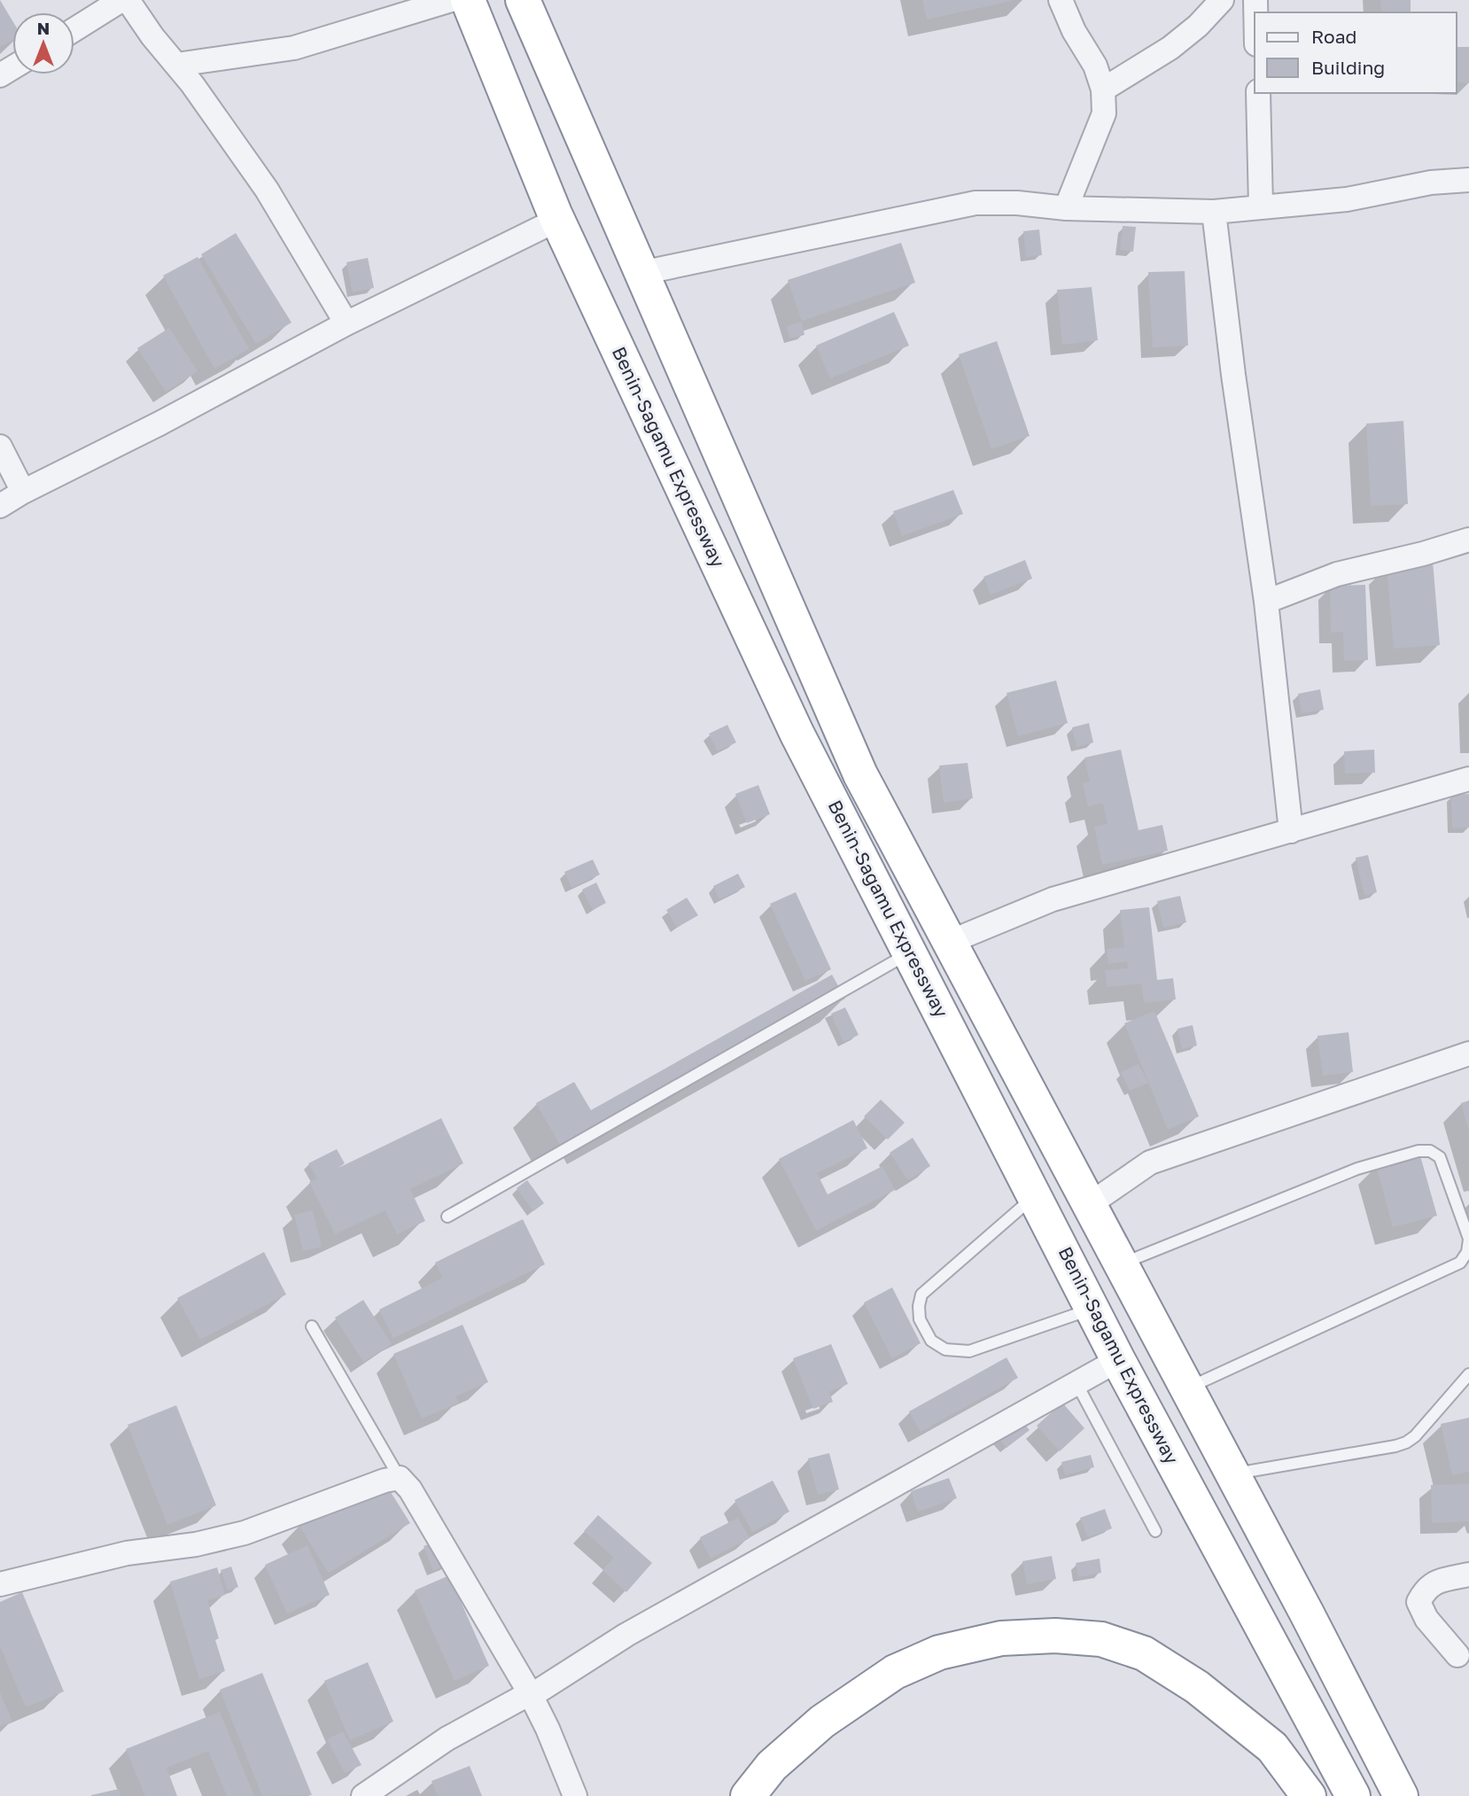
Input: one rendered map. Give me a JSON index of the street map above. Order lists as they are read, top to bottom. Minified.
{"streets":{"highway":["Benin-Sagamu Expressway"]},"legend":["Road","Building"],"north":"top"}
